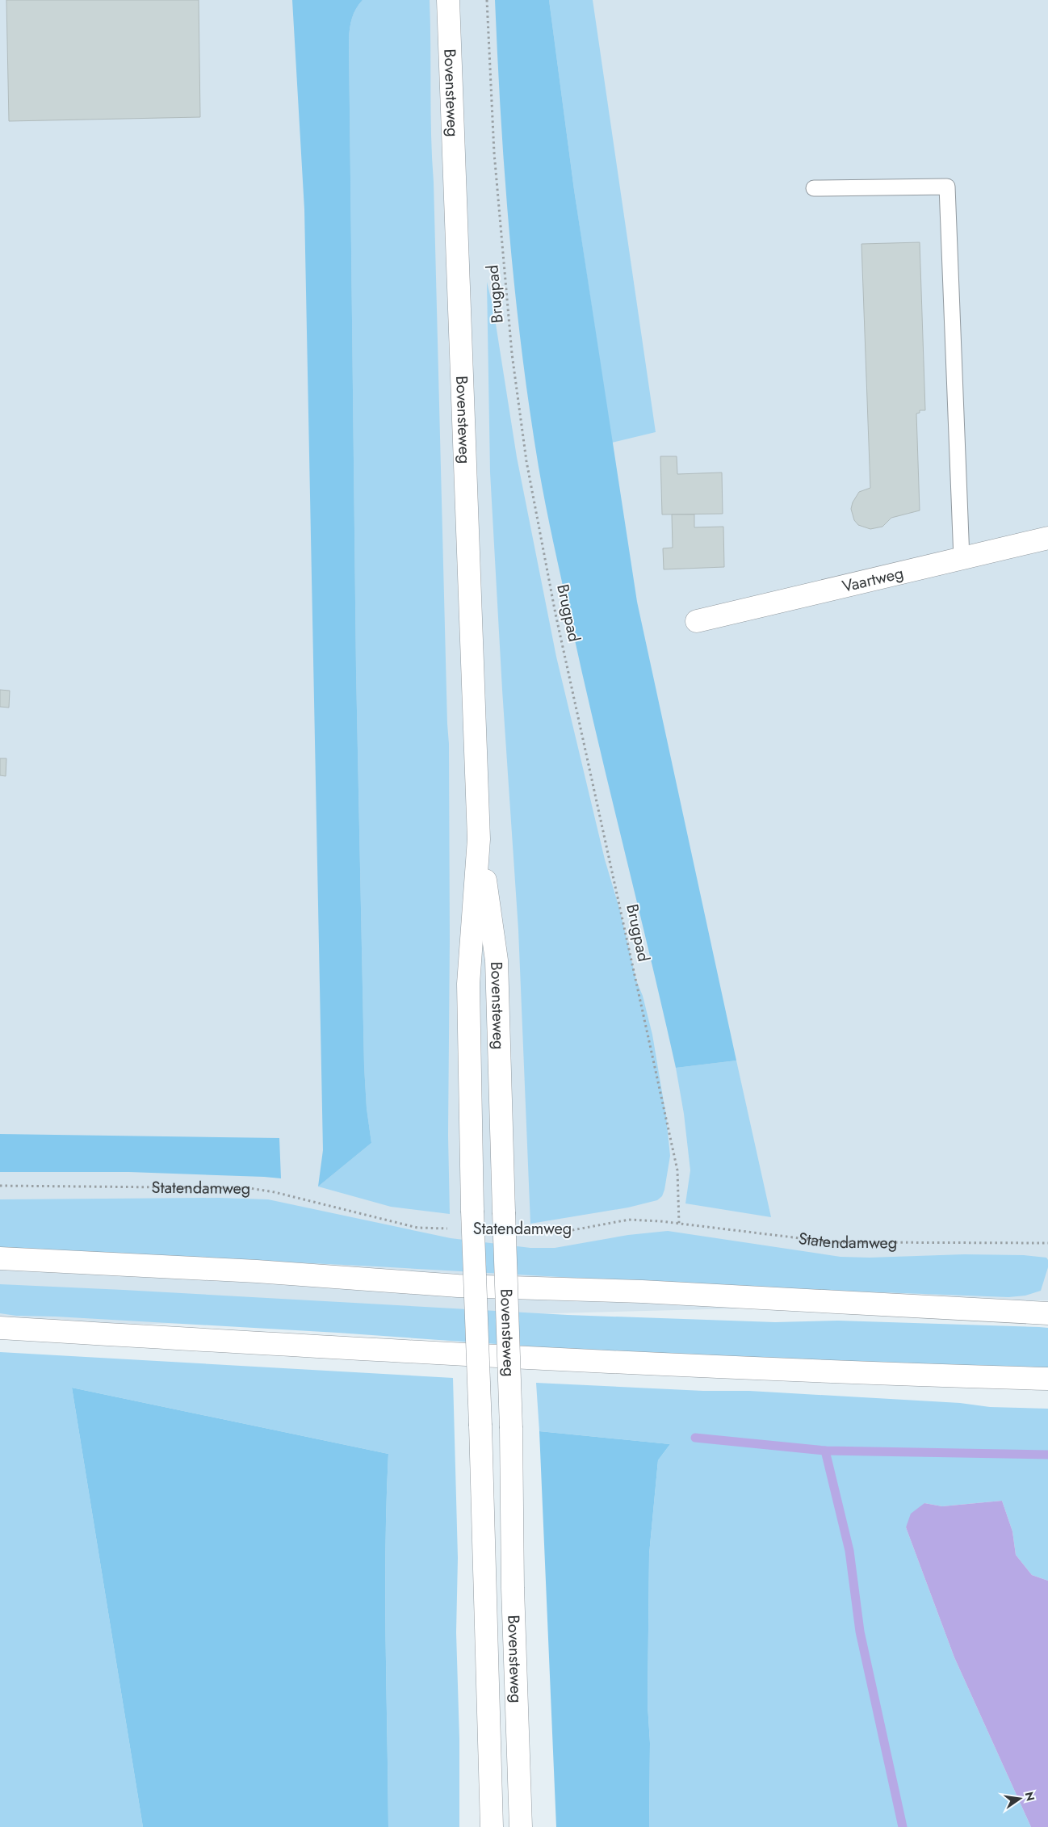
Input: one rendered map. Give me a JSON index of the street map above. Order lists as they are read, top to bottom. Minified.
{"streets":{"main road":["Bovensteweg","Vaartweg"],"path":["Brugpad","Statendamweg"]},"crossings":[["Brugpad","Statendamweg"]],"north":"right"}
